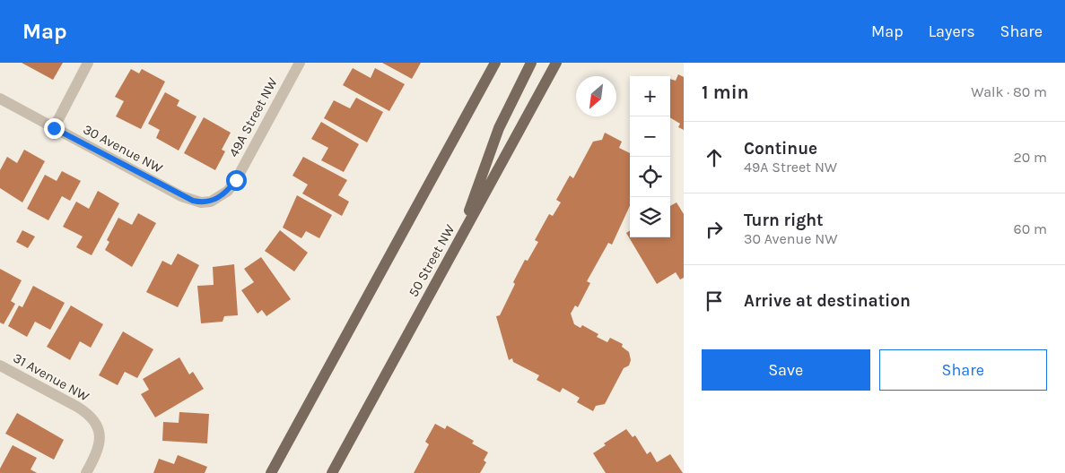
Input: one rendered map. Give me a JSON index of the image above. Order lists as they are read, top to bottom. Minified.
{"streets":{"main road":["50 Street NW"],"street":["49A Street NW","30 Avenue NW","31 Avenue NW"]},"crossings":[["49A Street NW","30 Avenue NW"]],"north":"bottom left","page":{"header":"Map","nav":["Map","Layers","Share"],"heading":["1 min","Walk · 80 m"],"map_buttons":["+","−"],"list":[["Continue","49A Street NW","20 m"],["Turn right","30 Avenue NW","60 m"],"Arrive at destination"],"buttons":["Save","Share"]}}
